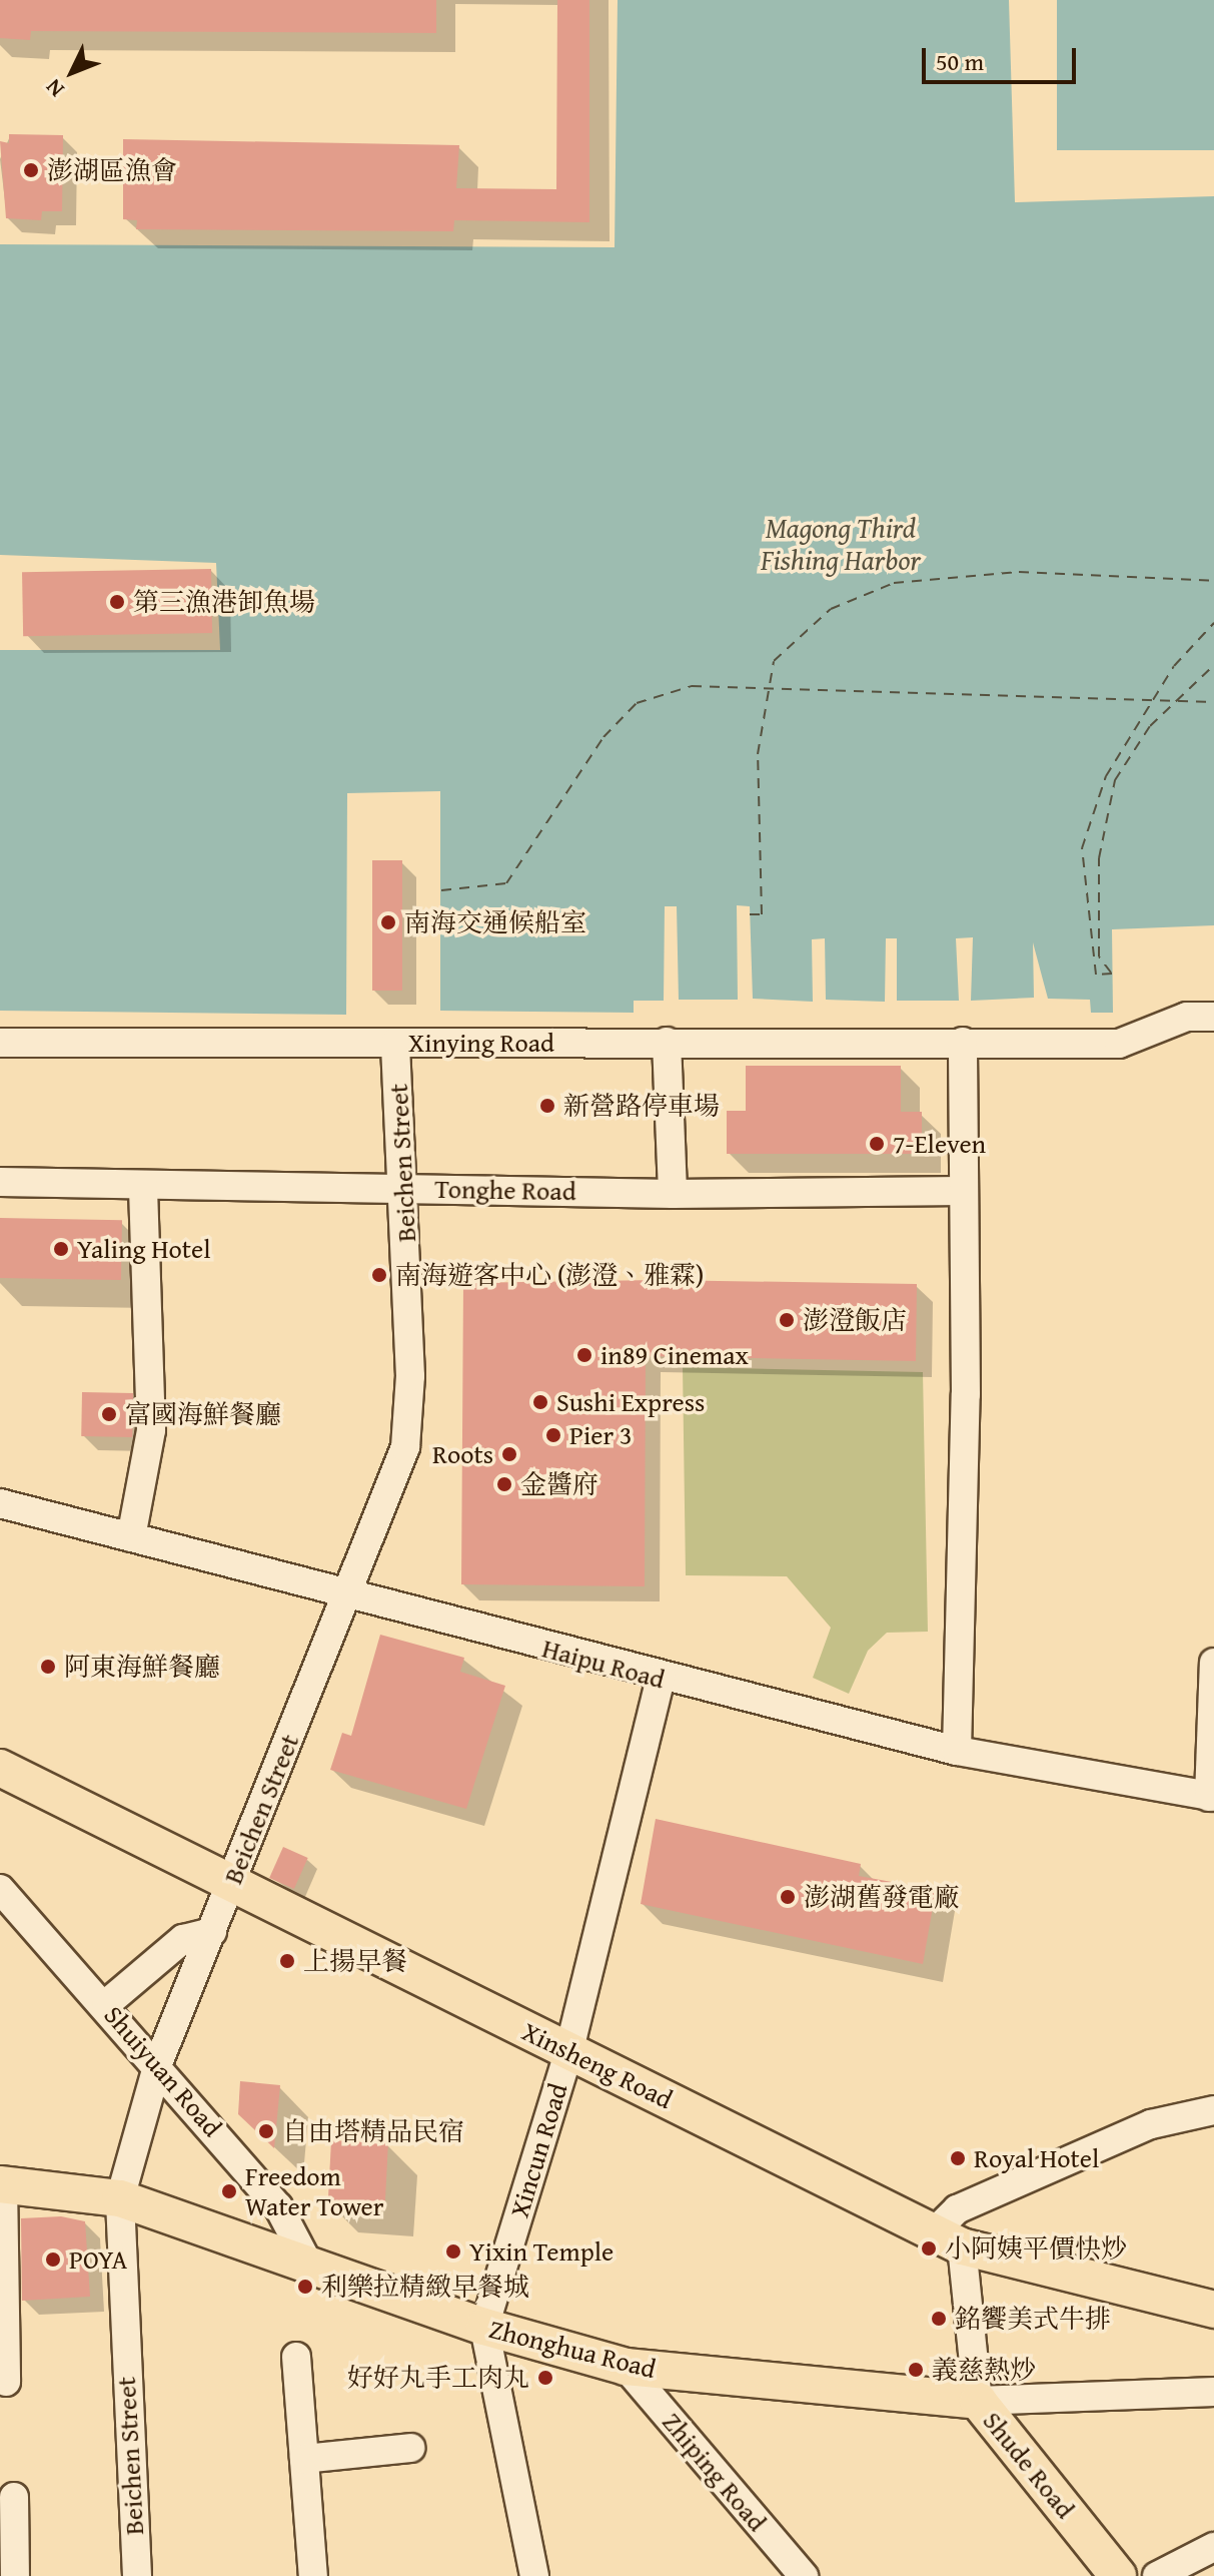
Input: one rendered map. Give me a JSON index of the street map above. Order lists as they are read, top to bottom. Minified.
{"streets":{"main road":["Xinsheng Road","Zhonghua Road","Shude Road"],"street":["Xinying Road","Beichen Street","Tonghe Road","Haipu Road","Shuiyuan Road","Xincun Road","Zhiping Road"]},"crossings":[["Xinying Road","Beichen Street"],["Beichen Street","Tonghe Road"],["Beichen Street","Haipu Road"],["Beichen Street","Xinsheng Road"],["Beichen Street","Shuiyuan Road"],["Beichen Street","Zhonghua Road"],["Haipu Road","Xincun Road"],["Xinsheng Road","Xincun Road"],["Xinsheng Road","Shude Road"],["Shuiyuan Road","Zhonghua Road"],["Xincun Road","Zhonghua Road"],["Zhonghua Road","Shude Road"],["Zhonghua Road","Zhiping Road"]],"water":["Magong Third Fishing Harbor"],"places":["澎湖區漁會","第三漁港卸魚場","南海交通候船室","新營路停車場","7-Eleven","Yaling Hotel","南海遊客中心 (澎澄、雅霖)","澎澄飯店","in89 Cinemax","Sushi Express","富國海鮮餐廳","Pier 3","Roots","金醬府","阿東海鮮餐廳","澎湖舊發電廠","上揚早餐","自由塔精品民宿","Royal Hotel","Freedom Water Tower","小阿姨平價快炒","Yixin Temple","POYA","利樂拉精緻早餐城","銘饗美式牛排","義慈熱炒","好好丸手工肉丸"],"scale_bar":"50 m","north":"bottom left"}
